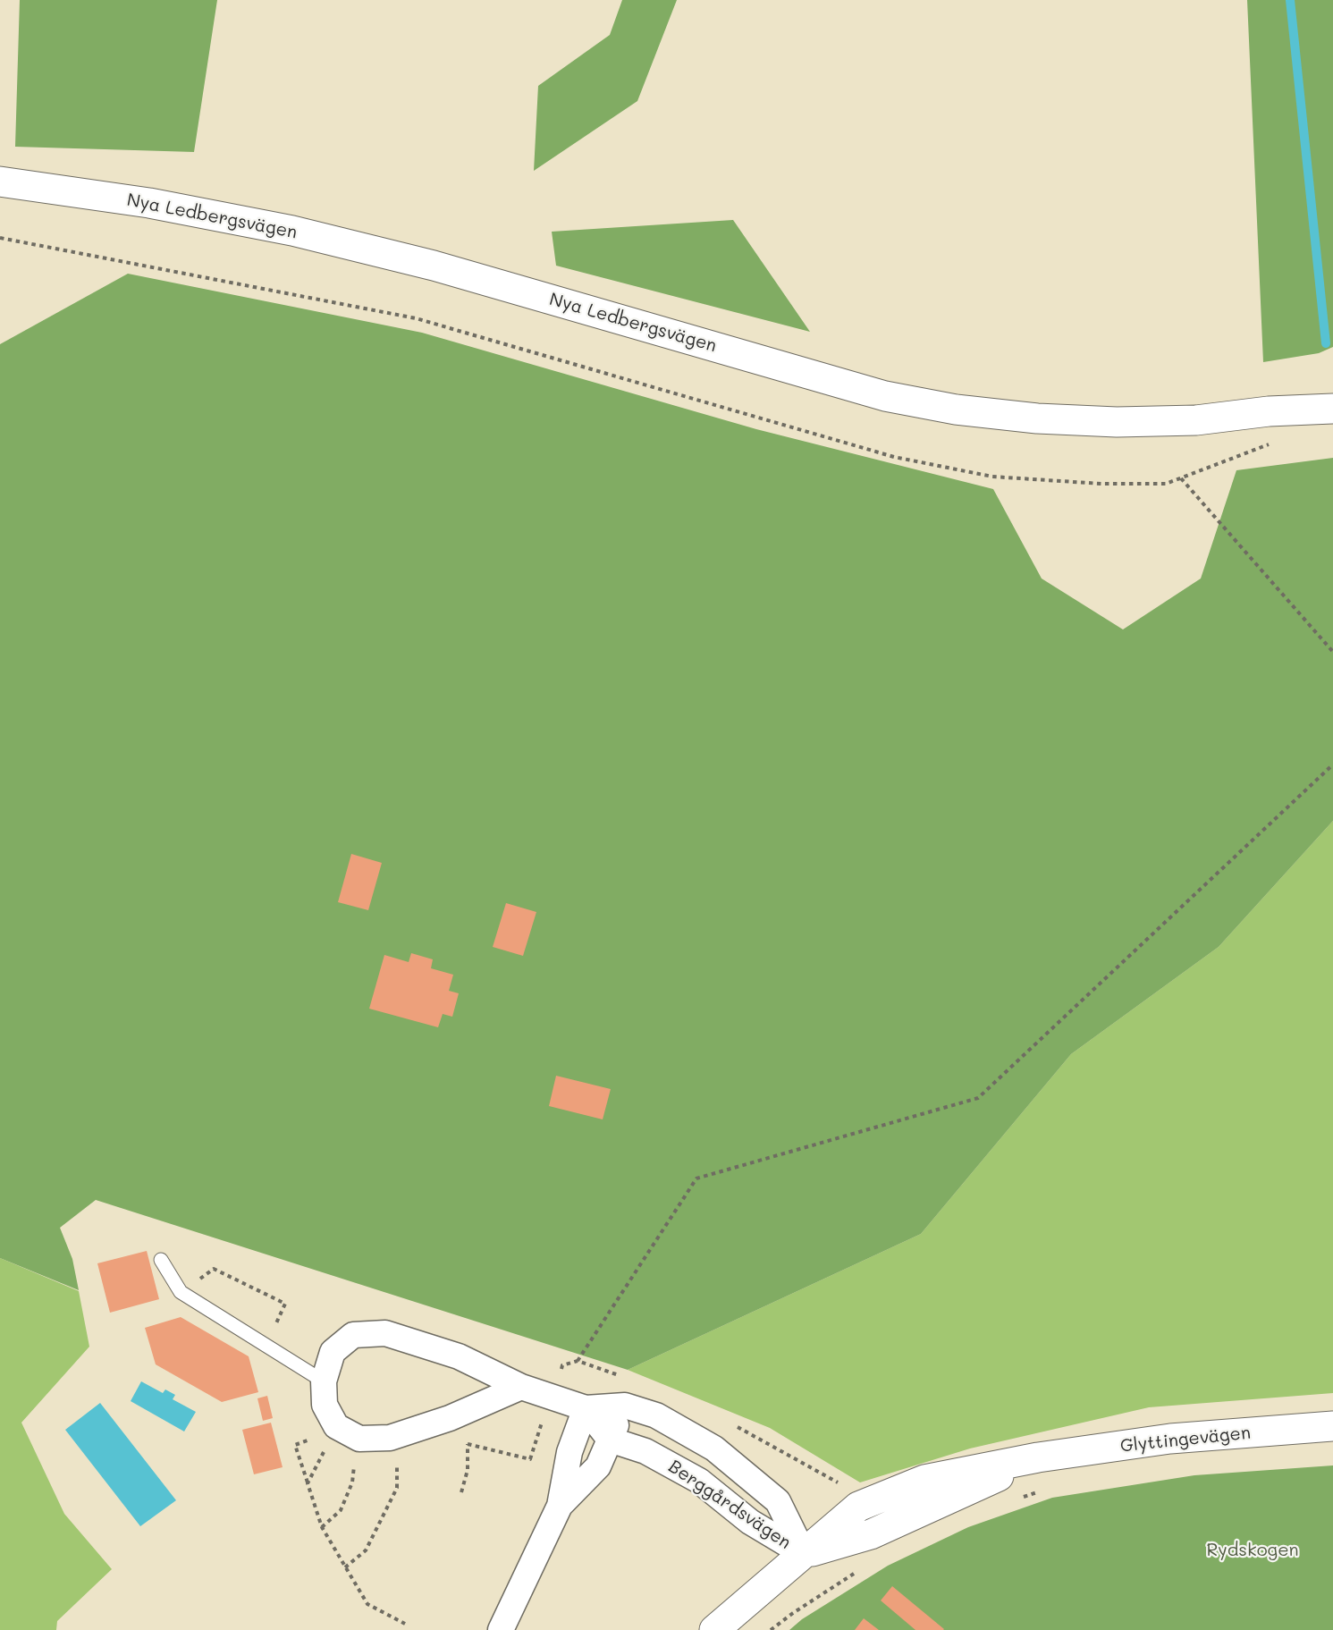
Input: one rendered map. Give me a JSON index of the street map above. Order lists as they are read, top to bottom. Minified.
{"streets":{"street":["Nya Ledbergsvägen","Glyttingevägen","Berggårdsvägen"]},"crossings":[["Glyttingevägen","Berggårdsvägen"]],"parks":["Rydskogen"]}
